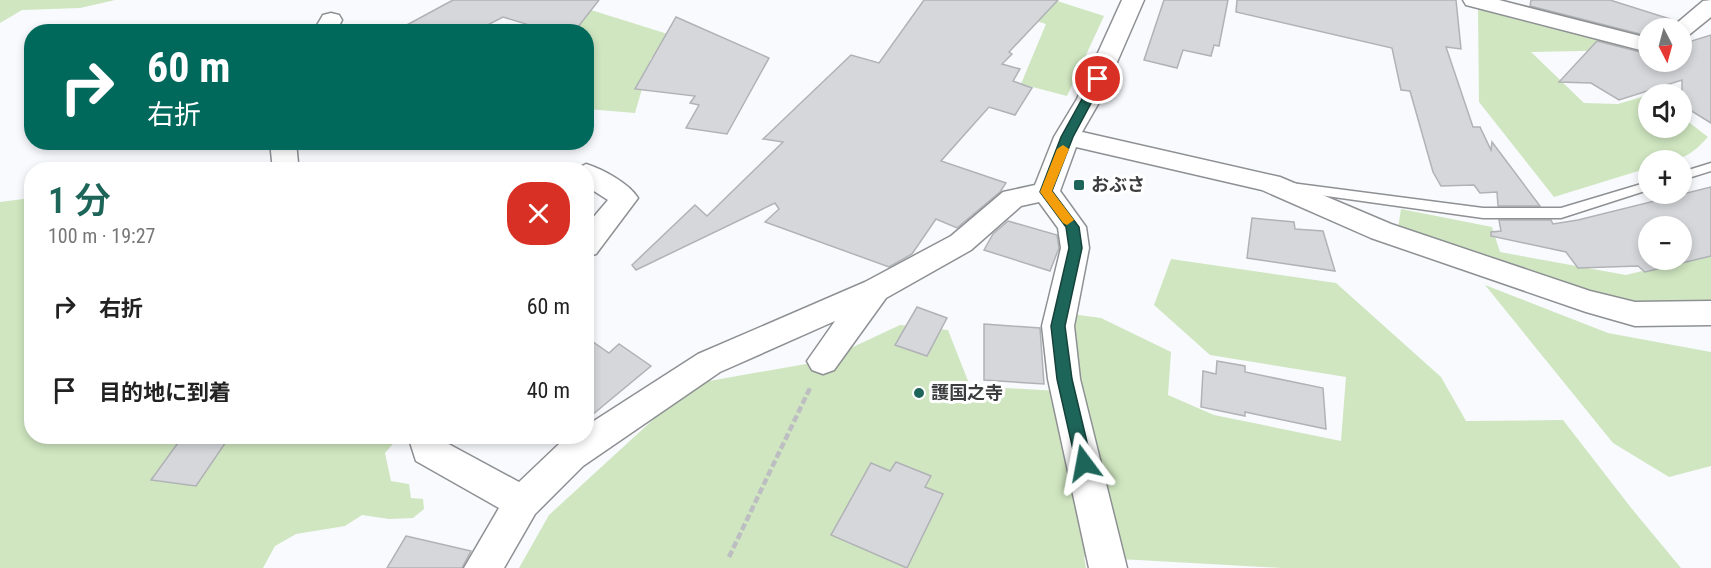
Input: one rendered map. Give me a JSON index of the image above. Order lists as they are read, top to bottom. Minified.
{"places":{"transit":["おぶさ"],"other":["護国之寺"]},"north":"bottom","page":{"map_buttons":["+","−"],"turn":["60 m","右折"],"heading":["1 分","100 m · 19:27"],"list":[{"name":"右折","value":"60 m"},{"name":"目的地に到着","value":"40 m"}]}}
